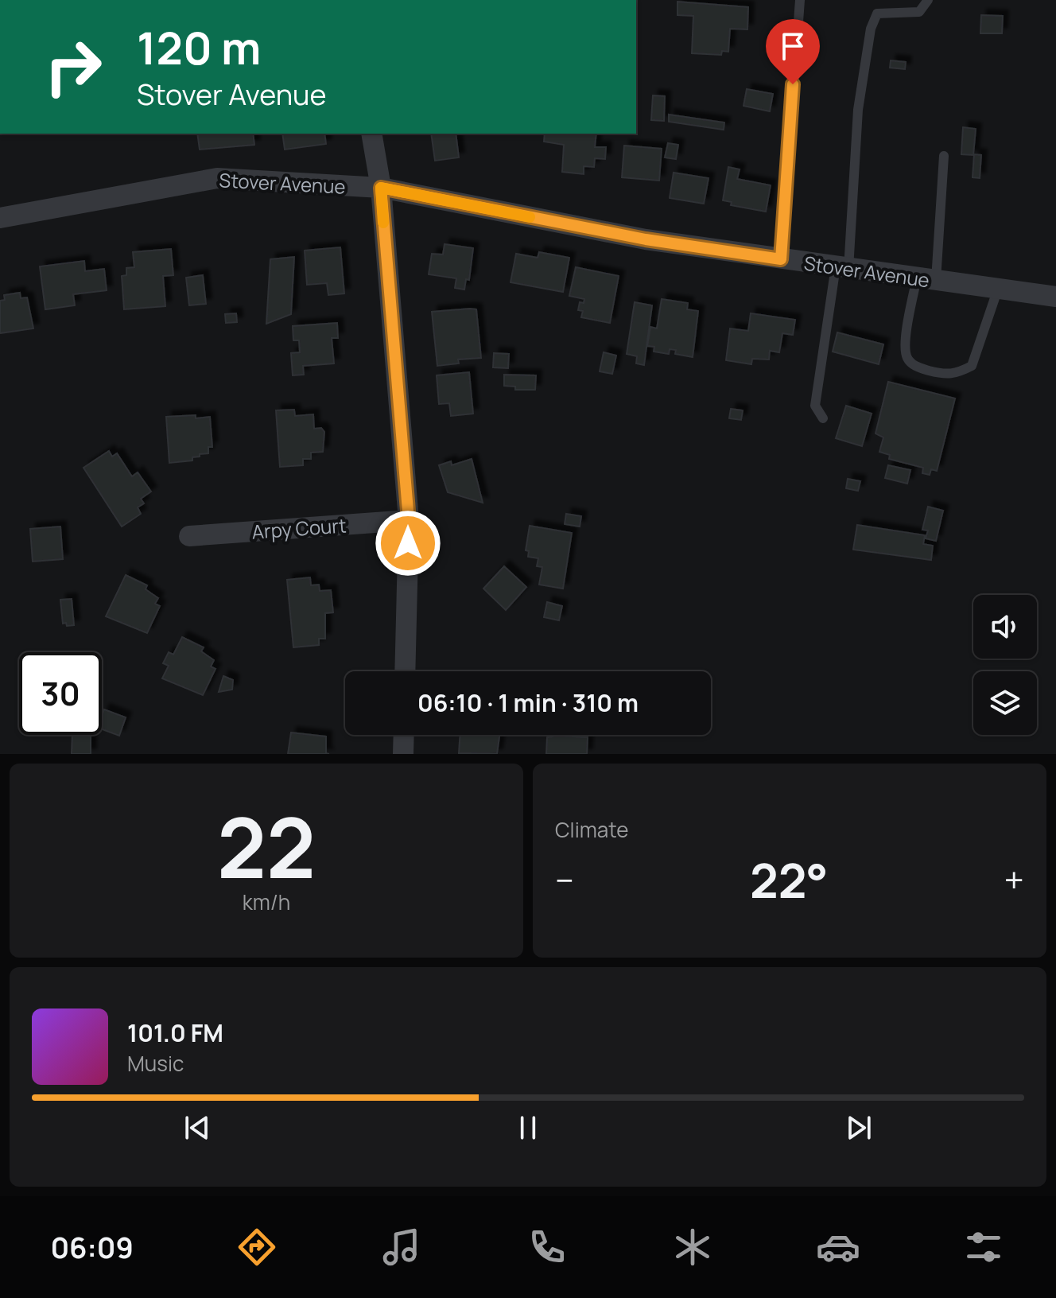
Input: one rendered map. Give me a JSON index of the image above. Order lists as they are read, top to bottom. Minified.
{"streets":{"street":["Stover Avenue","Arpy Court"]},"page":{"turn":["120 m","Stover Avenue"],"limit":"30","trip":"06:10 · 1 min · 310 m","tile":[["22","km/h"],"Climate"],"heat":["−","22°","+"],"song":["101.0 FM","Music"],"tabs":"06:09"}}
